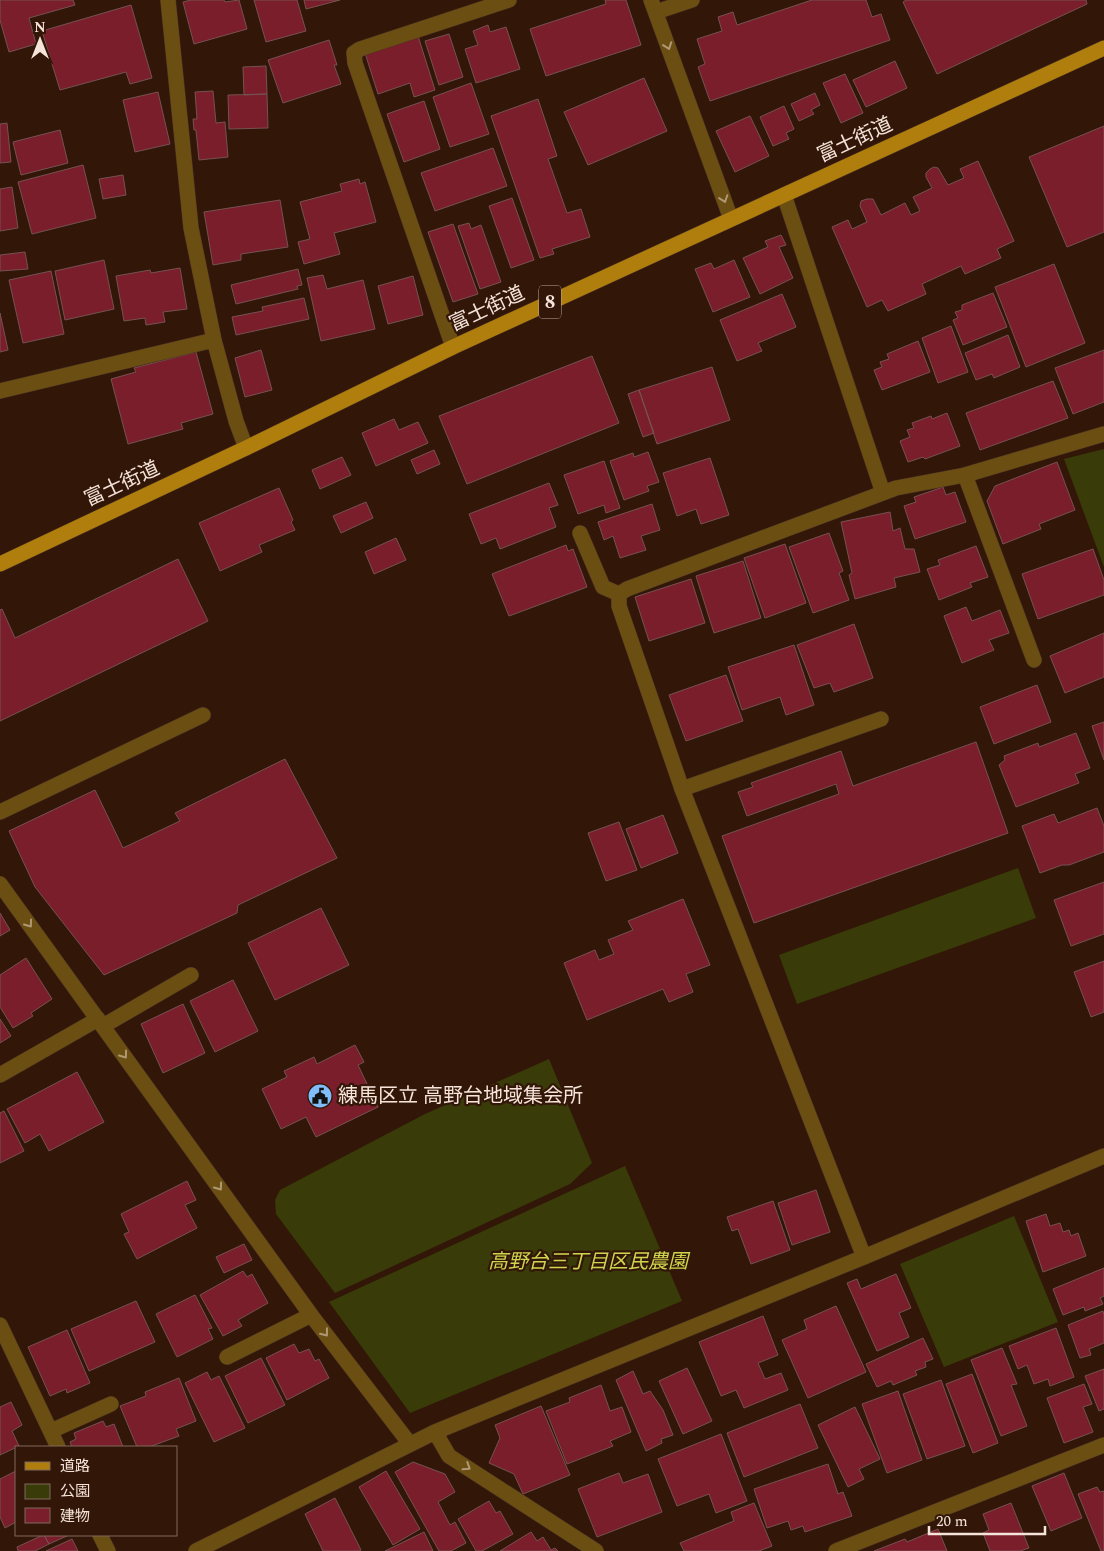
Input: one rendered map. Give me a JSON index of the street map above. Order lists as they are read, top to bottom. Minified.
{"streets":{"main road":["富士街道","8"]},"parks":["高野台三丁目区民農園"],"places":{"public building":["練馬区立 高野台地域集会所"]},"legend":["道路","公園","建物"],"scale_bar":"20 m","north":"top"}
